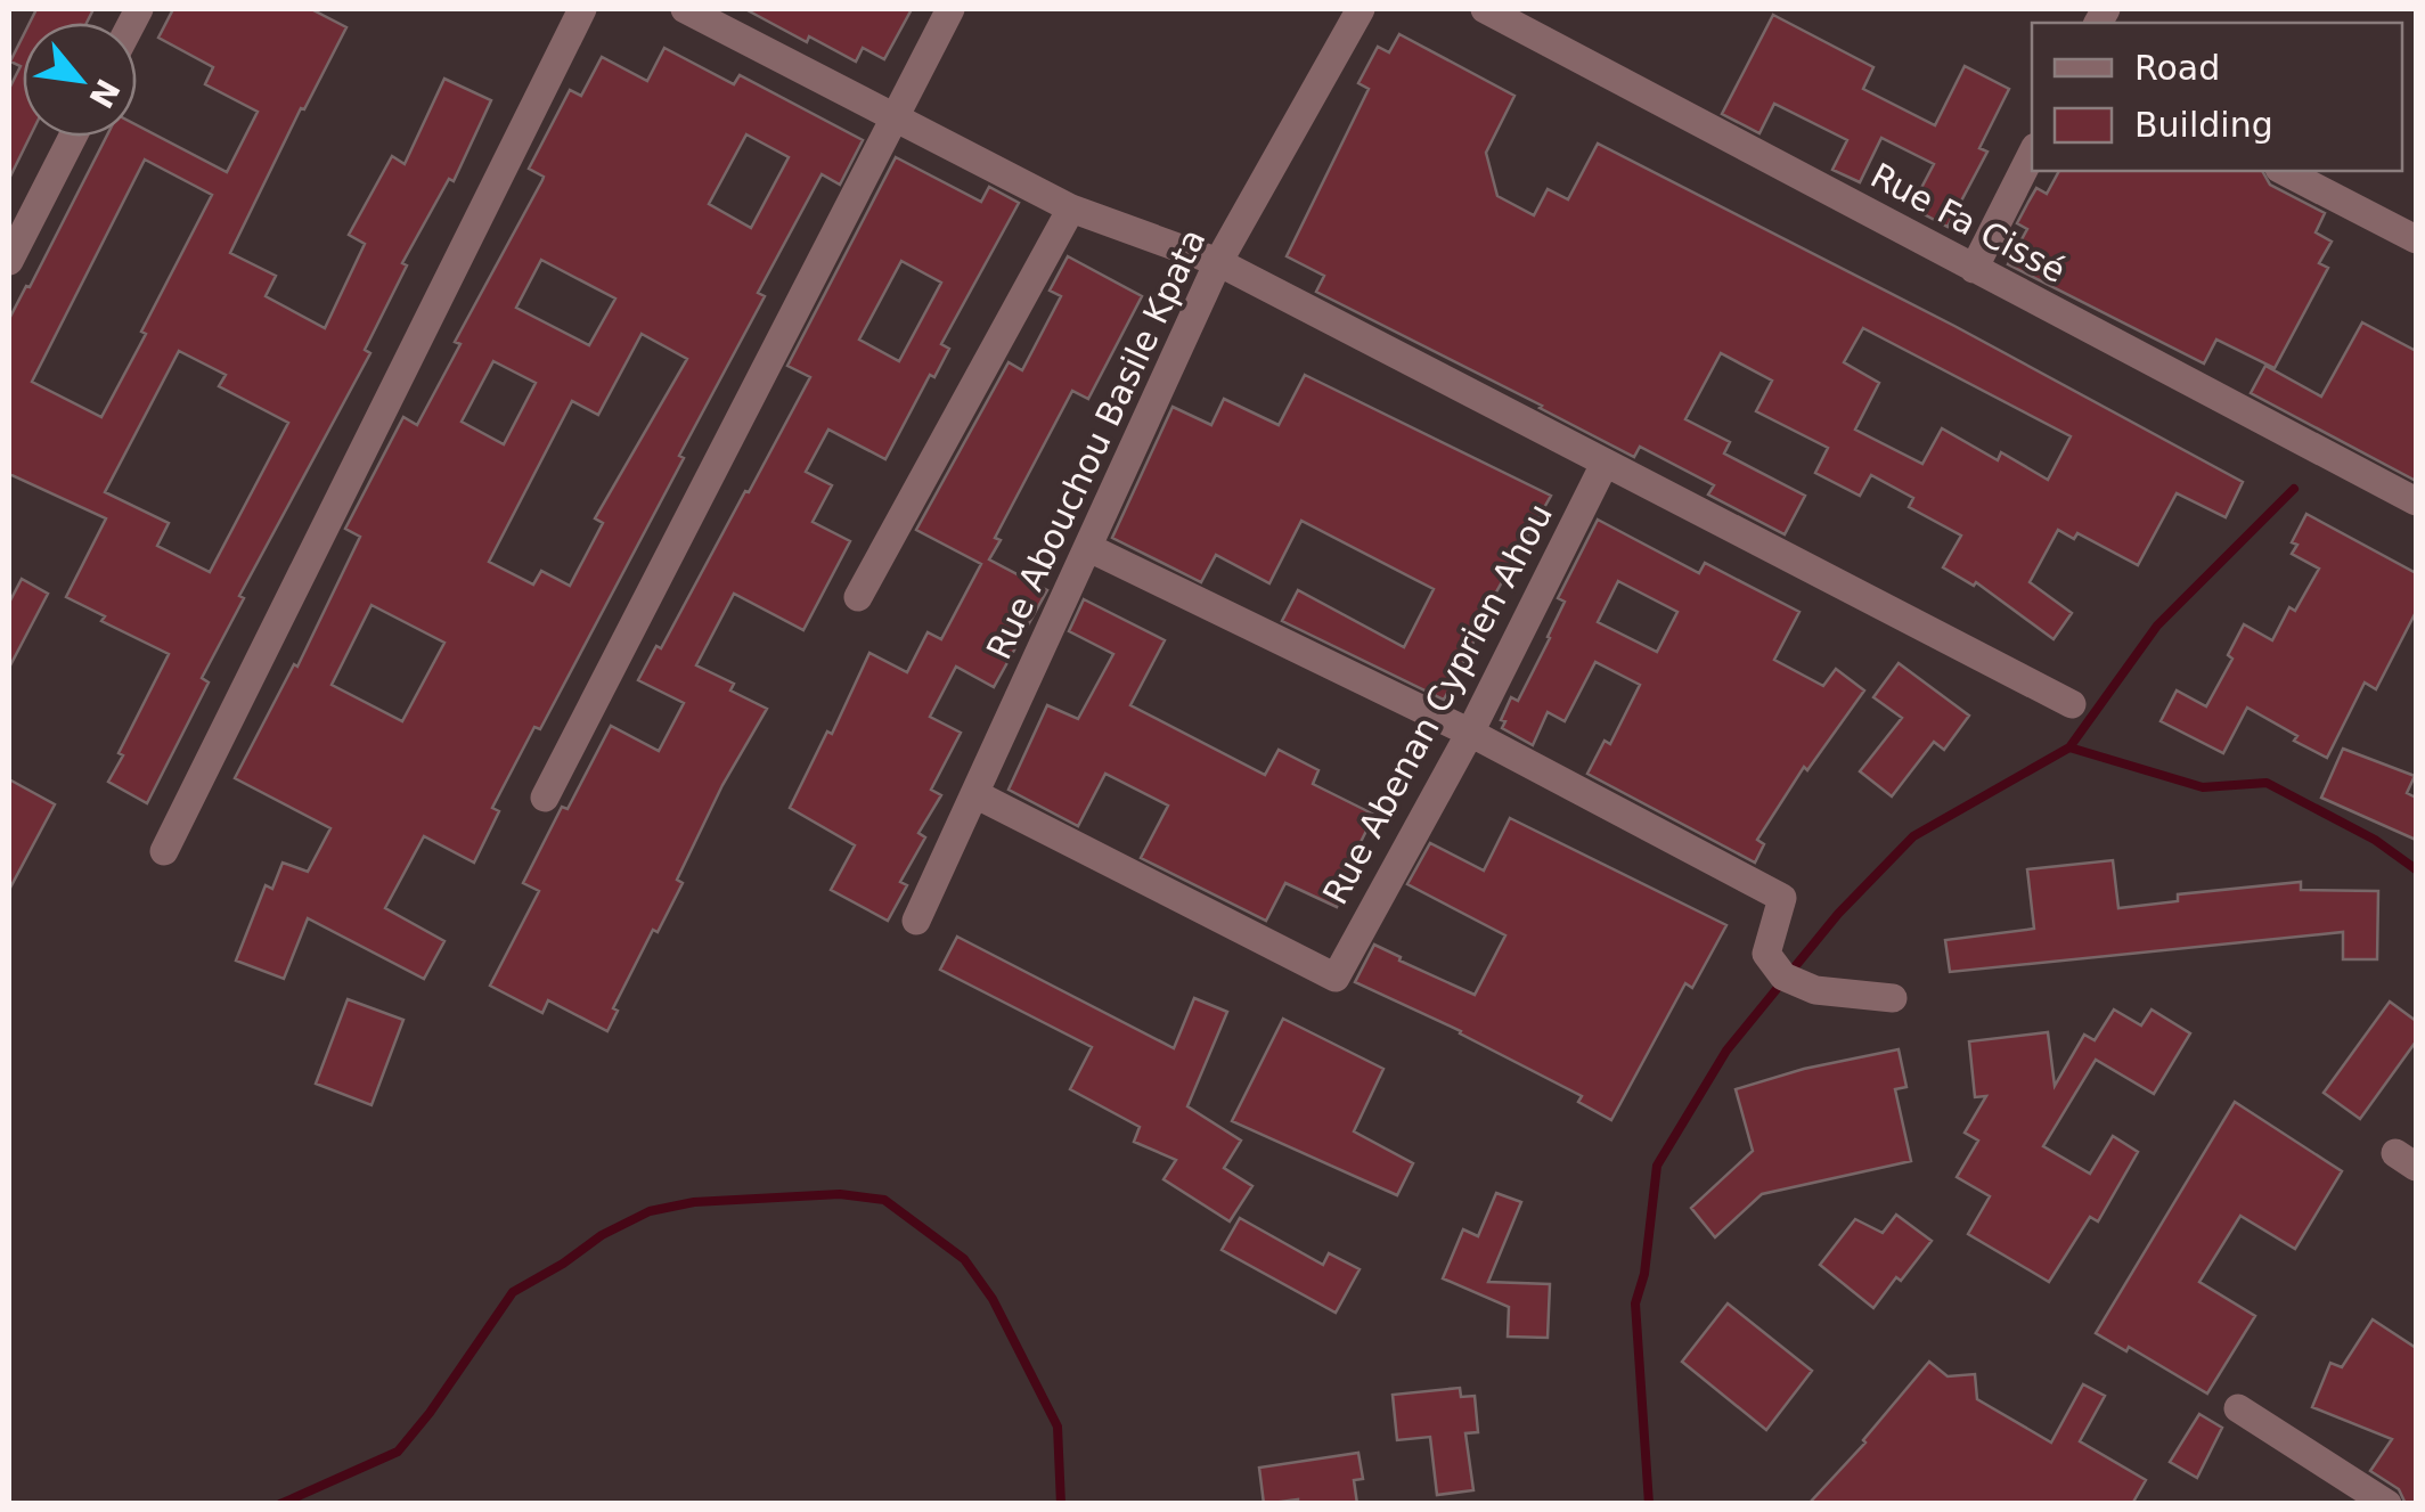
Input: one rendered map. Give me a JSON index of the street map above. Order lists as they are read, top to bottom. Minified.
{"streets":{"street":["Rue Fa Cissé","Rue Abouchou Basile Kpata","Rue Abenan Cyprien Ahou"]},"crossings":[["Rue Abouchou Basile Kpata","Rue Abenan Cyprien Ahou"]],"legend":["Road","Building"],"north":"bottom right"}
